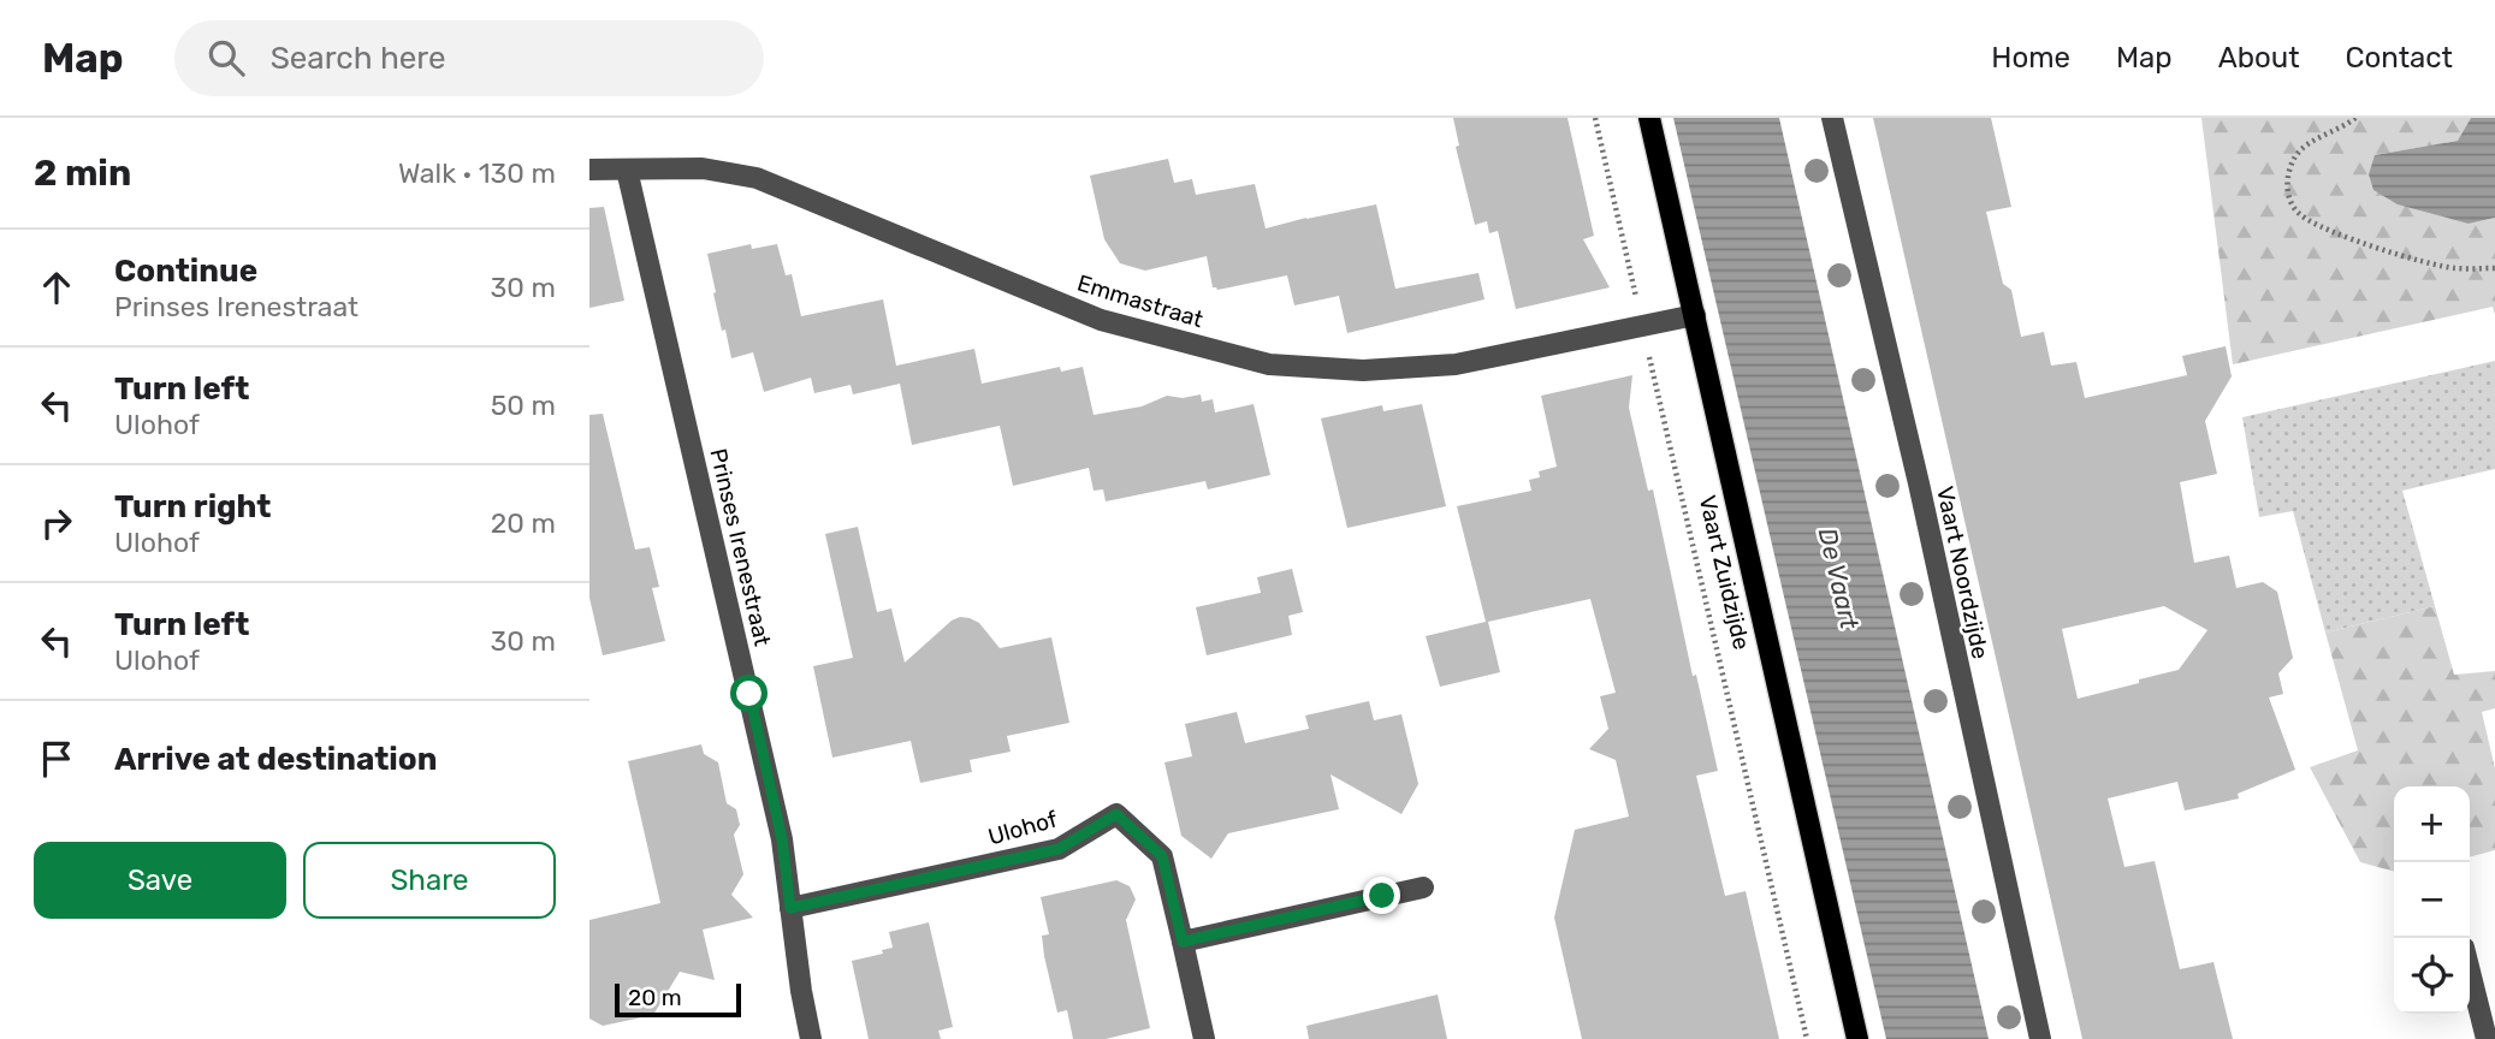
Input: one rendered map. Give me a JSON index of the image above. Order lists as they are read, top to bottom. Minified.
{"streets":{"main road":["Vaart Zuidzijde"],"street":["Emmastraat","Prinses Irenestraat","Vaart Noordzijde","Ulohof"]},"crossings":[["Emmastraat","Prinses Irenestraat"],["Emmastraat","Vaart Zuidzijde"],["Prinses Irenestraat","Ulohof"]],"water":["De Vaart"],"scale_bar":"20 m","page":{"header":"Map","search":"Search here","nav":["Home","Map","About","Contact"],"heading":["2 min","Walk · 130 m"],"list":[["Continue","Prinses Irenestraat","30 m"],["Turn left","Ulohof","50 m"],["Turn right","Ulohof","20 m"],["Turn left","Ulohof","30 m"],"Arrive at destination"],"map_buttons":["+","−"],"buttons":["Save","Share"],"scale":"20 m"}}
